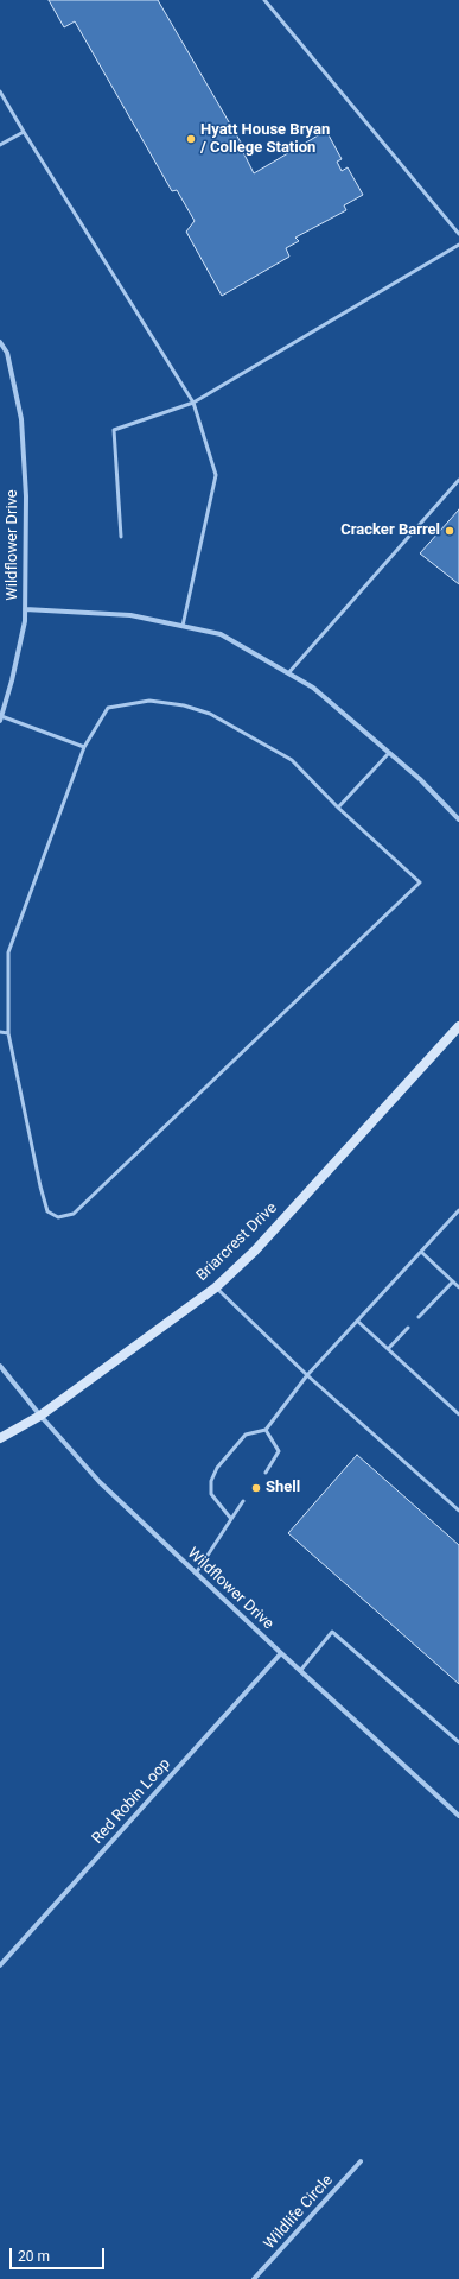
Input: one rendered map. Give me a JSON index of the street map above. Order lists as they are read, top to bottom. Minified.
{"streets":{"main road":["Briarcrest Drive"],"street":["Wildflower Drive","Red Robin Loop","Wildlife Circle"]},"crossings":[["Wildflower Drive","Briarcrest Drive"],["Wildflower Drive","Red Robin Loop"]],"places":["Hyatt House Bryan / College Station","Cracker Barrel","Shell"],"scale_bar":"20 m"}
